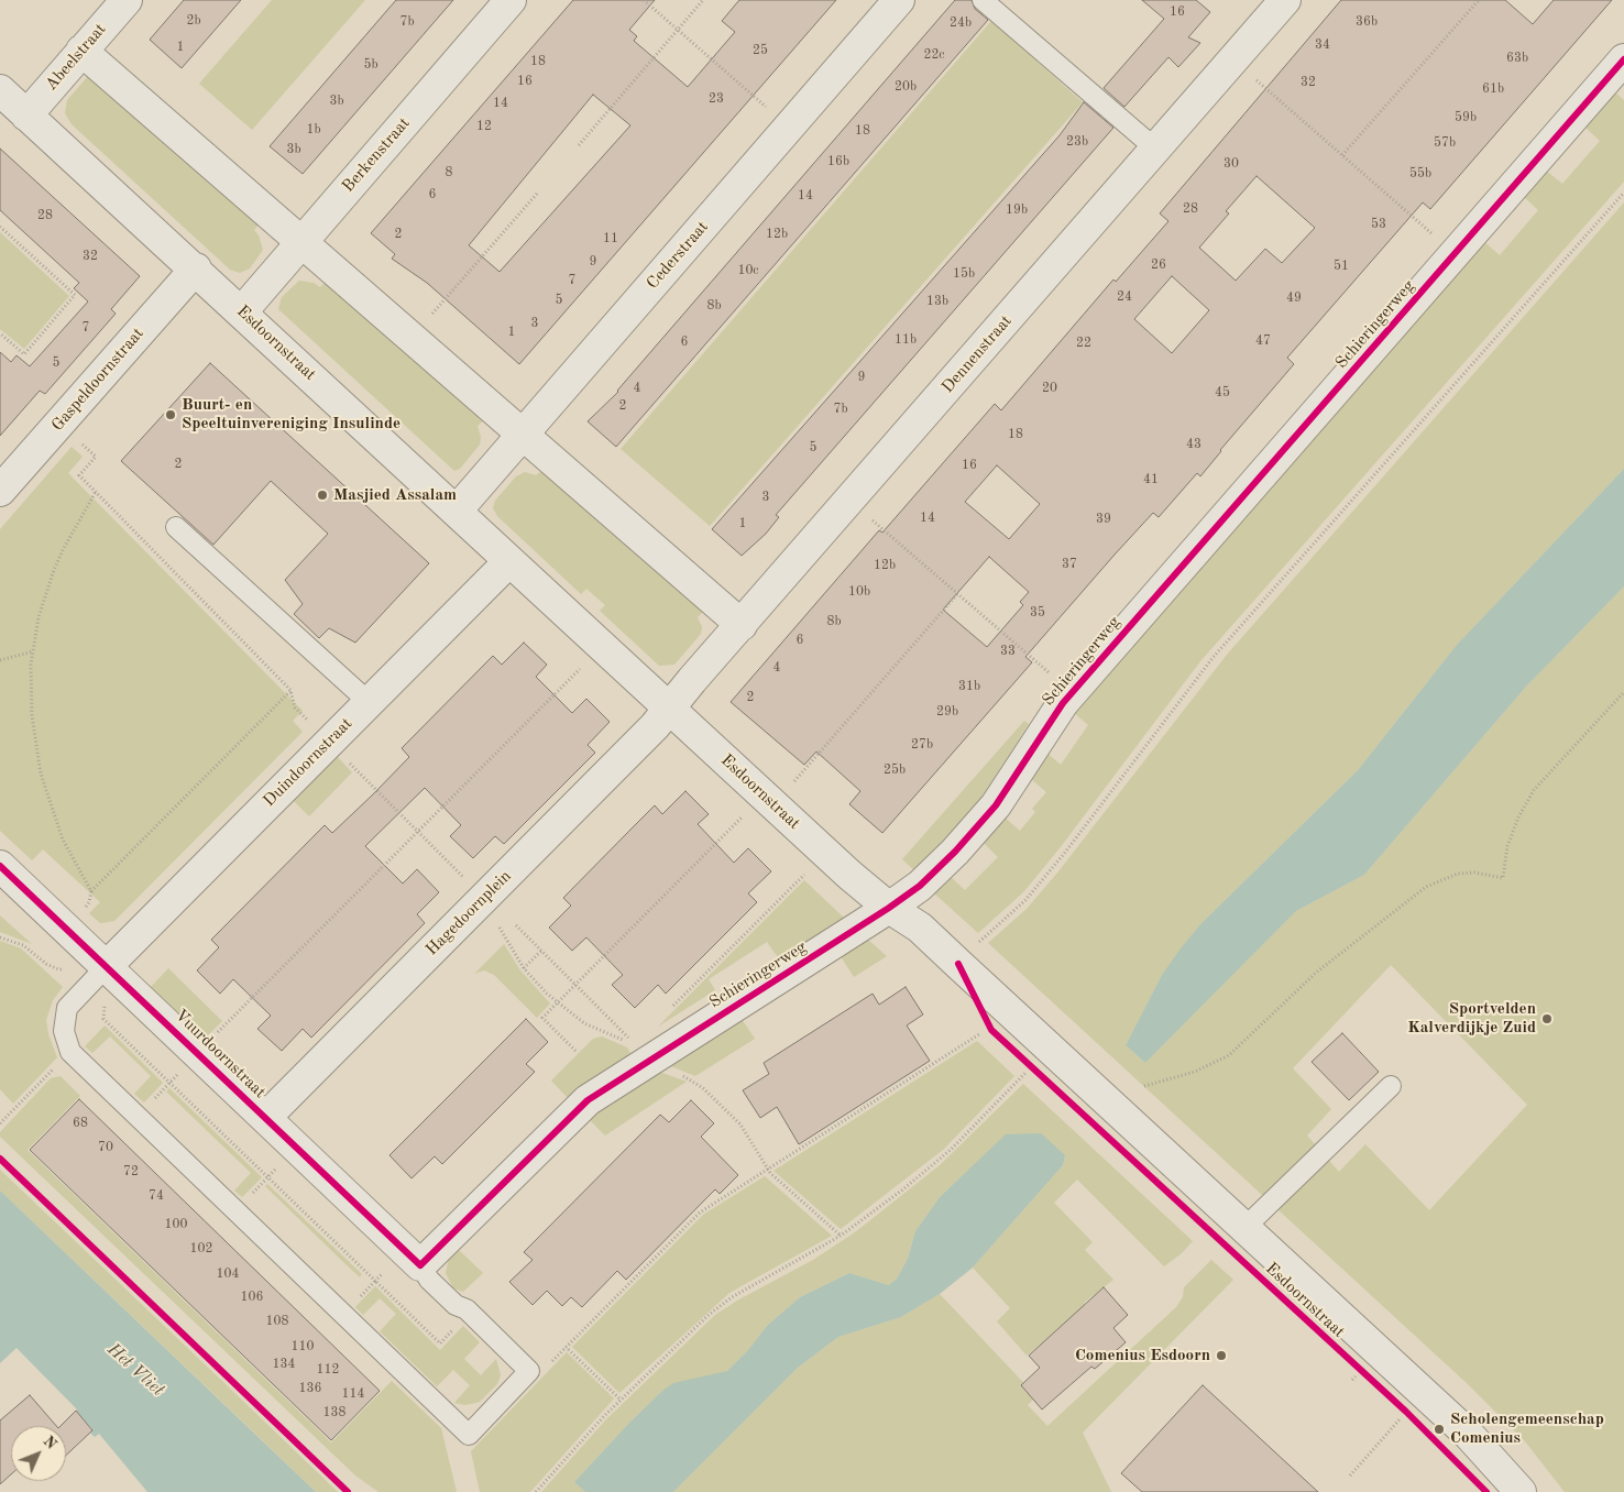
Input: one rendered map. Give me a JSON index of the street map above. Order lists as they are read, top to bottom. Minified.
{"streets":{"street":["Abeelstraat","Berkenstraat","Cederstraat","Schieringerweg","Esdoornstraat","Dennenstraat","Gaspeldoornstraat","Duindoornstraat","Hagedoornplein","Vuurdoornstraat"]},"crossings":[["Abeelstraat","Esdoornstraat"],["Berkenstraat","Esdoornstraat"],["Cederstraat","Esdoornstraat"],["Schieringerweg","Esdoornstraat"],["Schieringerweg","Vuurdoornstraat"],["Esdoornstraat","Dennenstraat"],["Esdoornstraat","Gaspeldoornstraat"],["Esdoornstraat","Duindoornstraat"],["Esdoornstraat","Hagedoornplein"],["Dennenstraat","Hagedoornplein"],["Duindoornstraat","Vuurdoornstraat"],["Hagedoornplein","Vuurdoornstraat"]],"water":["Het Vliet"],"places":["Buurt- en Speeltuinvereniging Insulinde","Masjied Assalam","Sportvelden Kalverdijkje Zuid","Comenius Esdoorn","Scholengemeenschap Comenius"],"house_numbers":["16","2b","7b","36b","24b","34","1","25","22c","63b","18","5b","16","32","20b","61b","23","3b","14","59b","12","1b","18","23b","57b","3b","16b","30","8","55b","6","14","28","19b","28","53","2","12b","11","32","9","26","51","10c","15b","7","24","49","5","13b","8b","3","7","1","11b","47","6","22","5","9","4","20","45","2","7b","18","43","5","2","16","41","3","14","39","1","37","12b","10b","35","8b","6","33","4","31b","2","29b","27b","25b","68","70","72","74","100","102","104","106","108","110","134","112","136","114","138"],"north":"top right"}
